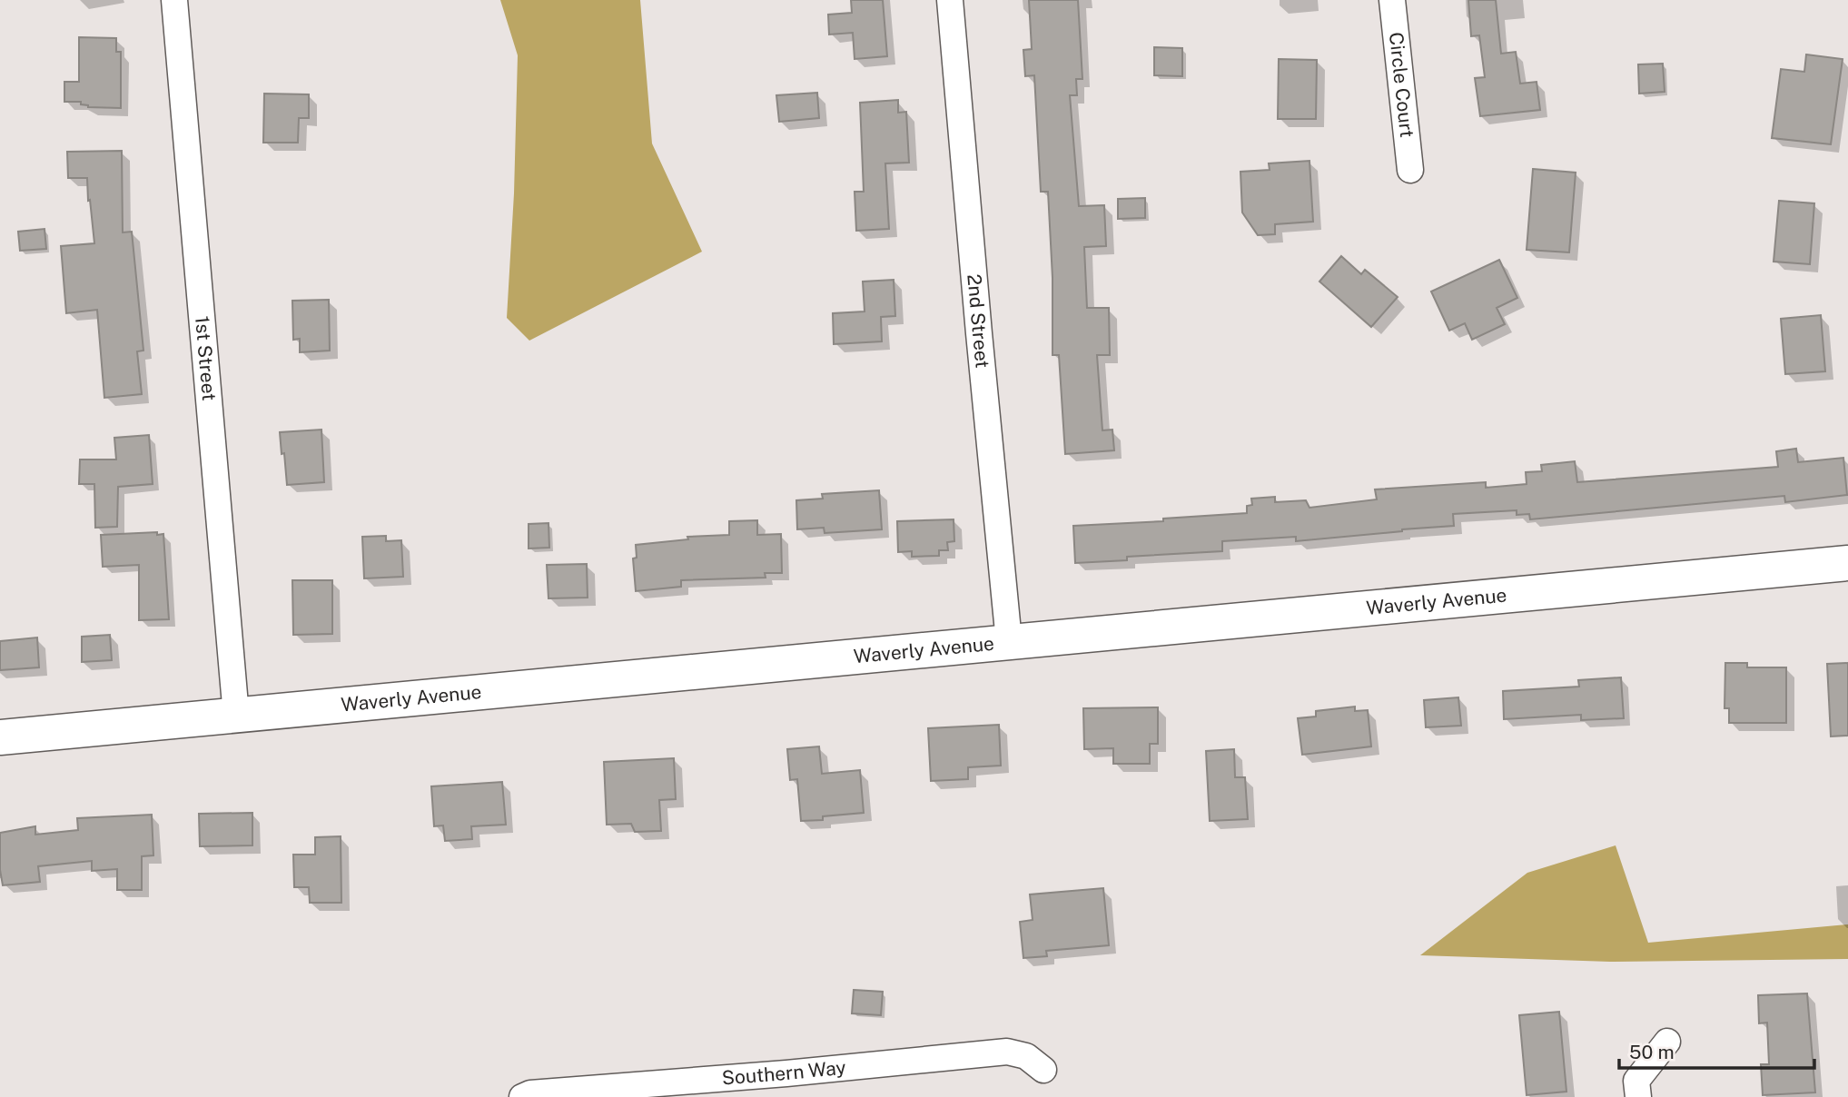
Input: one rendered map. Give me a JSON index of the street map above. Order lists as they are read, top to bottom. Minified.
{"streets":{"street":["Circle Court","2nd Street","1st Street","Waverly Avenue","Southern Way"]},"crossings":[["2nd Street","Waverly Avenue"],["1st Street","Waverly Avenue"]],"scale_bar":"50 m"}
